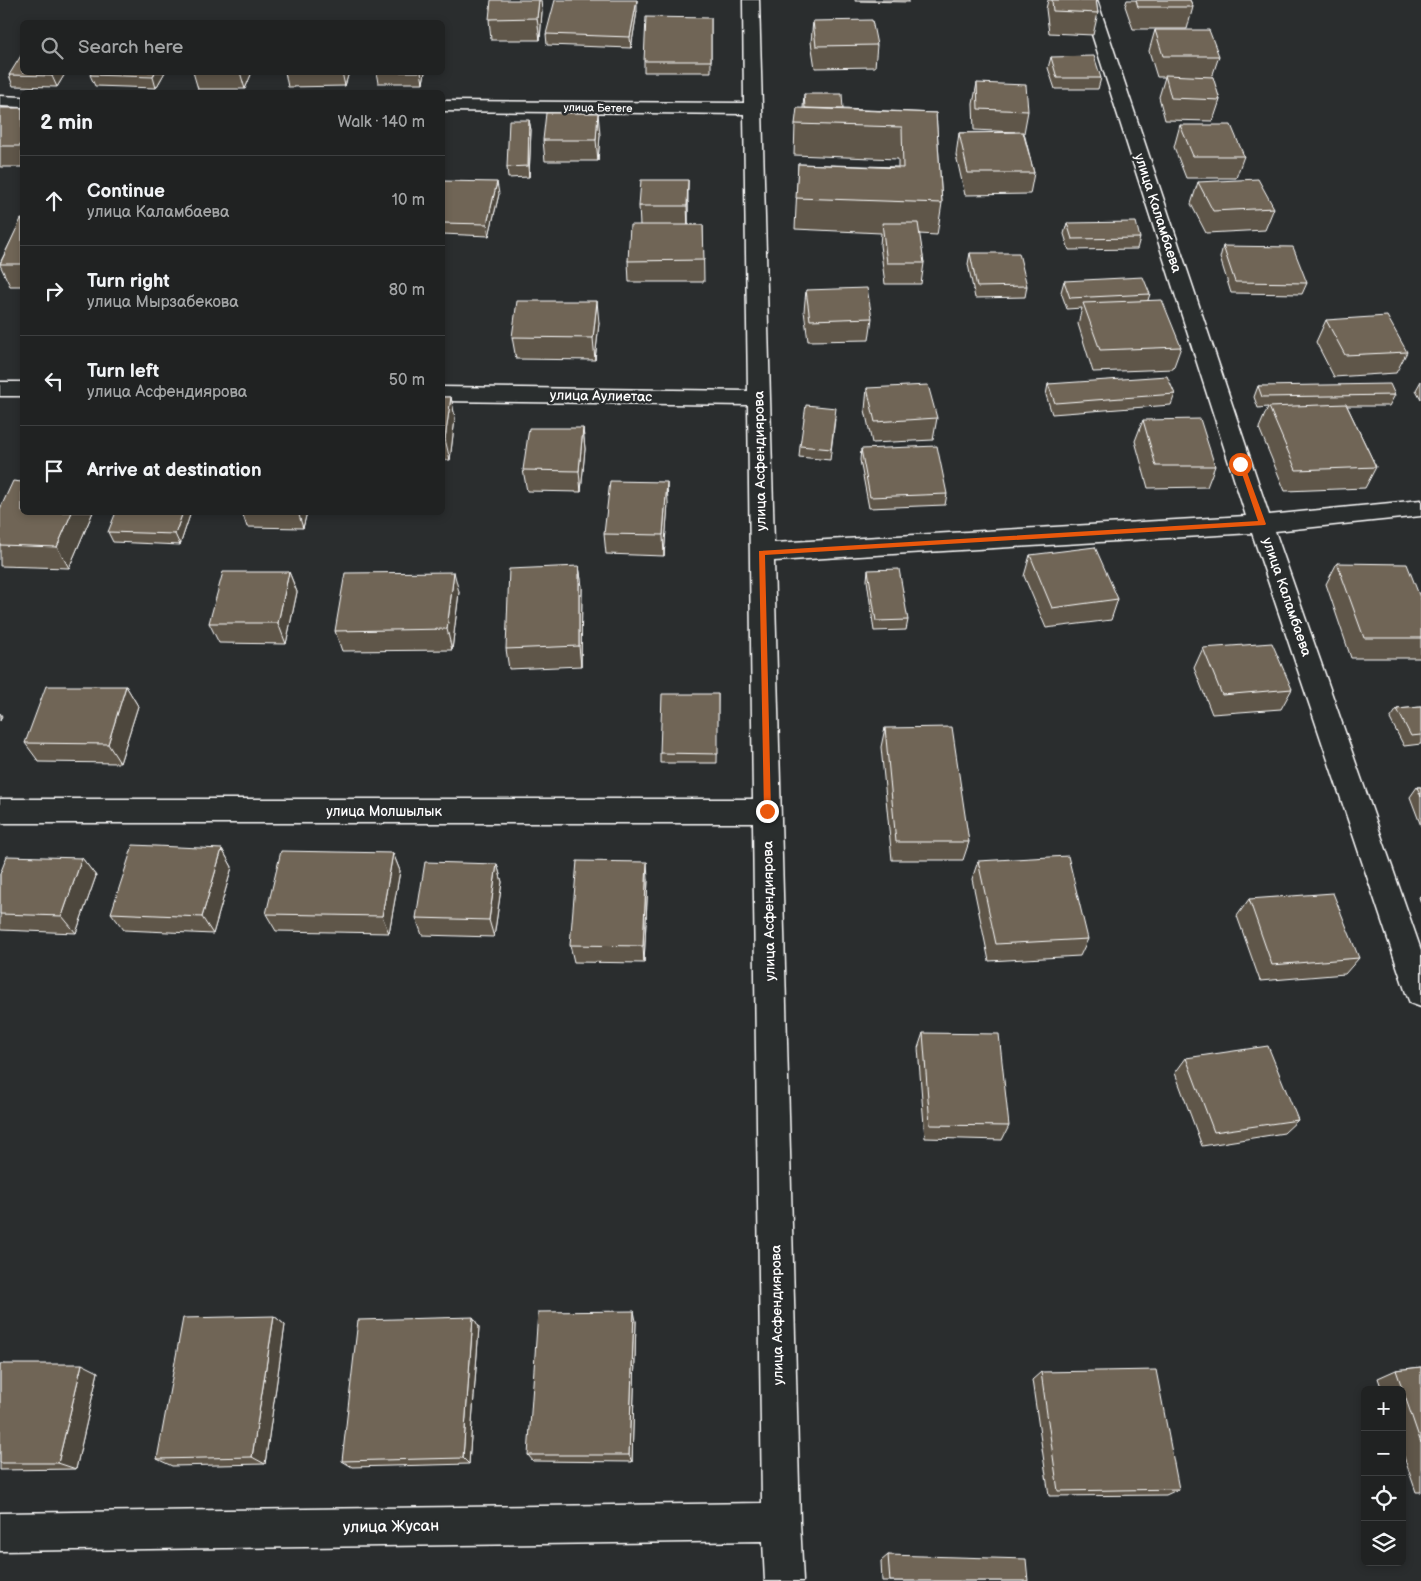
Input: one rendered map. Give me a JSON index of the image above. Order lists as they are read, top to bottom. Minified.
{"streets":{"street":["улица Бетеге","улица Каламбаева","улица Аулиетас","улица Асфендиярова","улица Молшылык","улица Жусан"]},"crossings":[["улица Бетеге","улица Асфендиярова"],["улица Аулиетас","улица Асфендиярова"],["улица Асфендиярова","улица Молшылык"],["улица Асфендиярова","улица Жусан"]],"page":{"search":"Search here","heading":["2 min","Walk · 140 m"],"list":[["Continue","улица Каламбаева","10 m"],["Turn right","улица Мырзабекова","80 m"],["Turn left","улица Асфендиярова","50 m"],"Arrive at destination"],"map_buttons":["+","−"]}}
